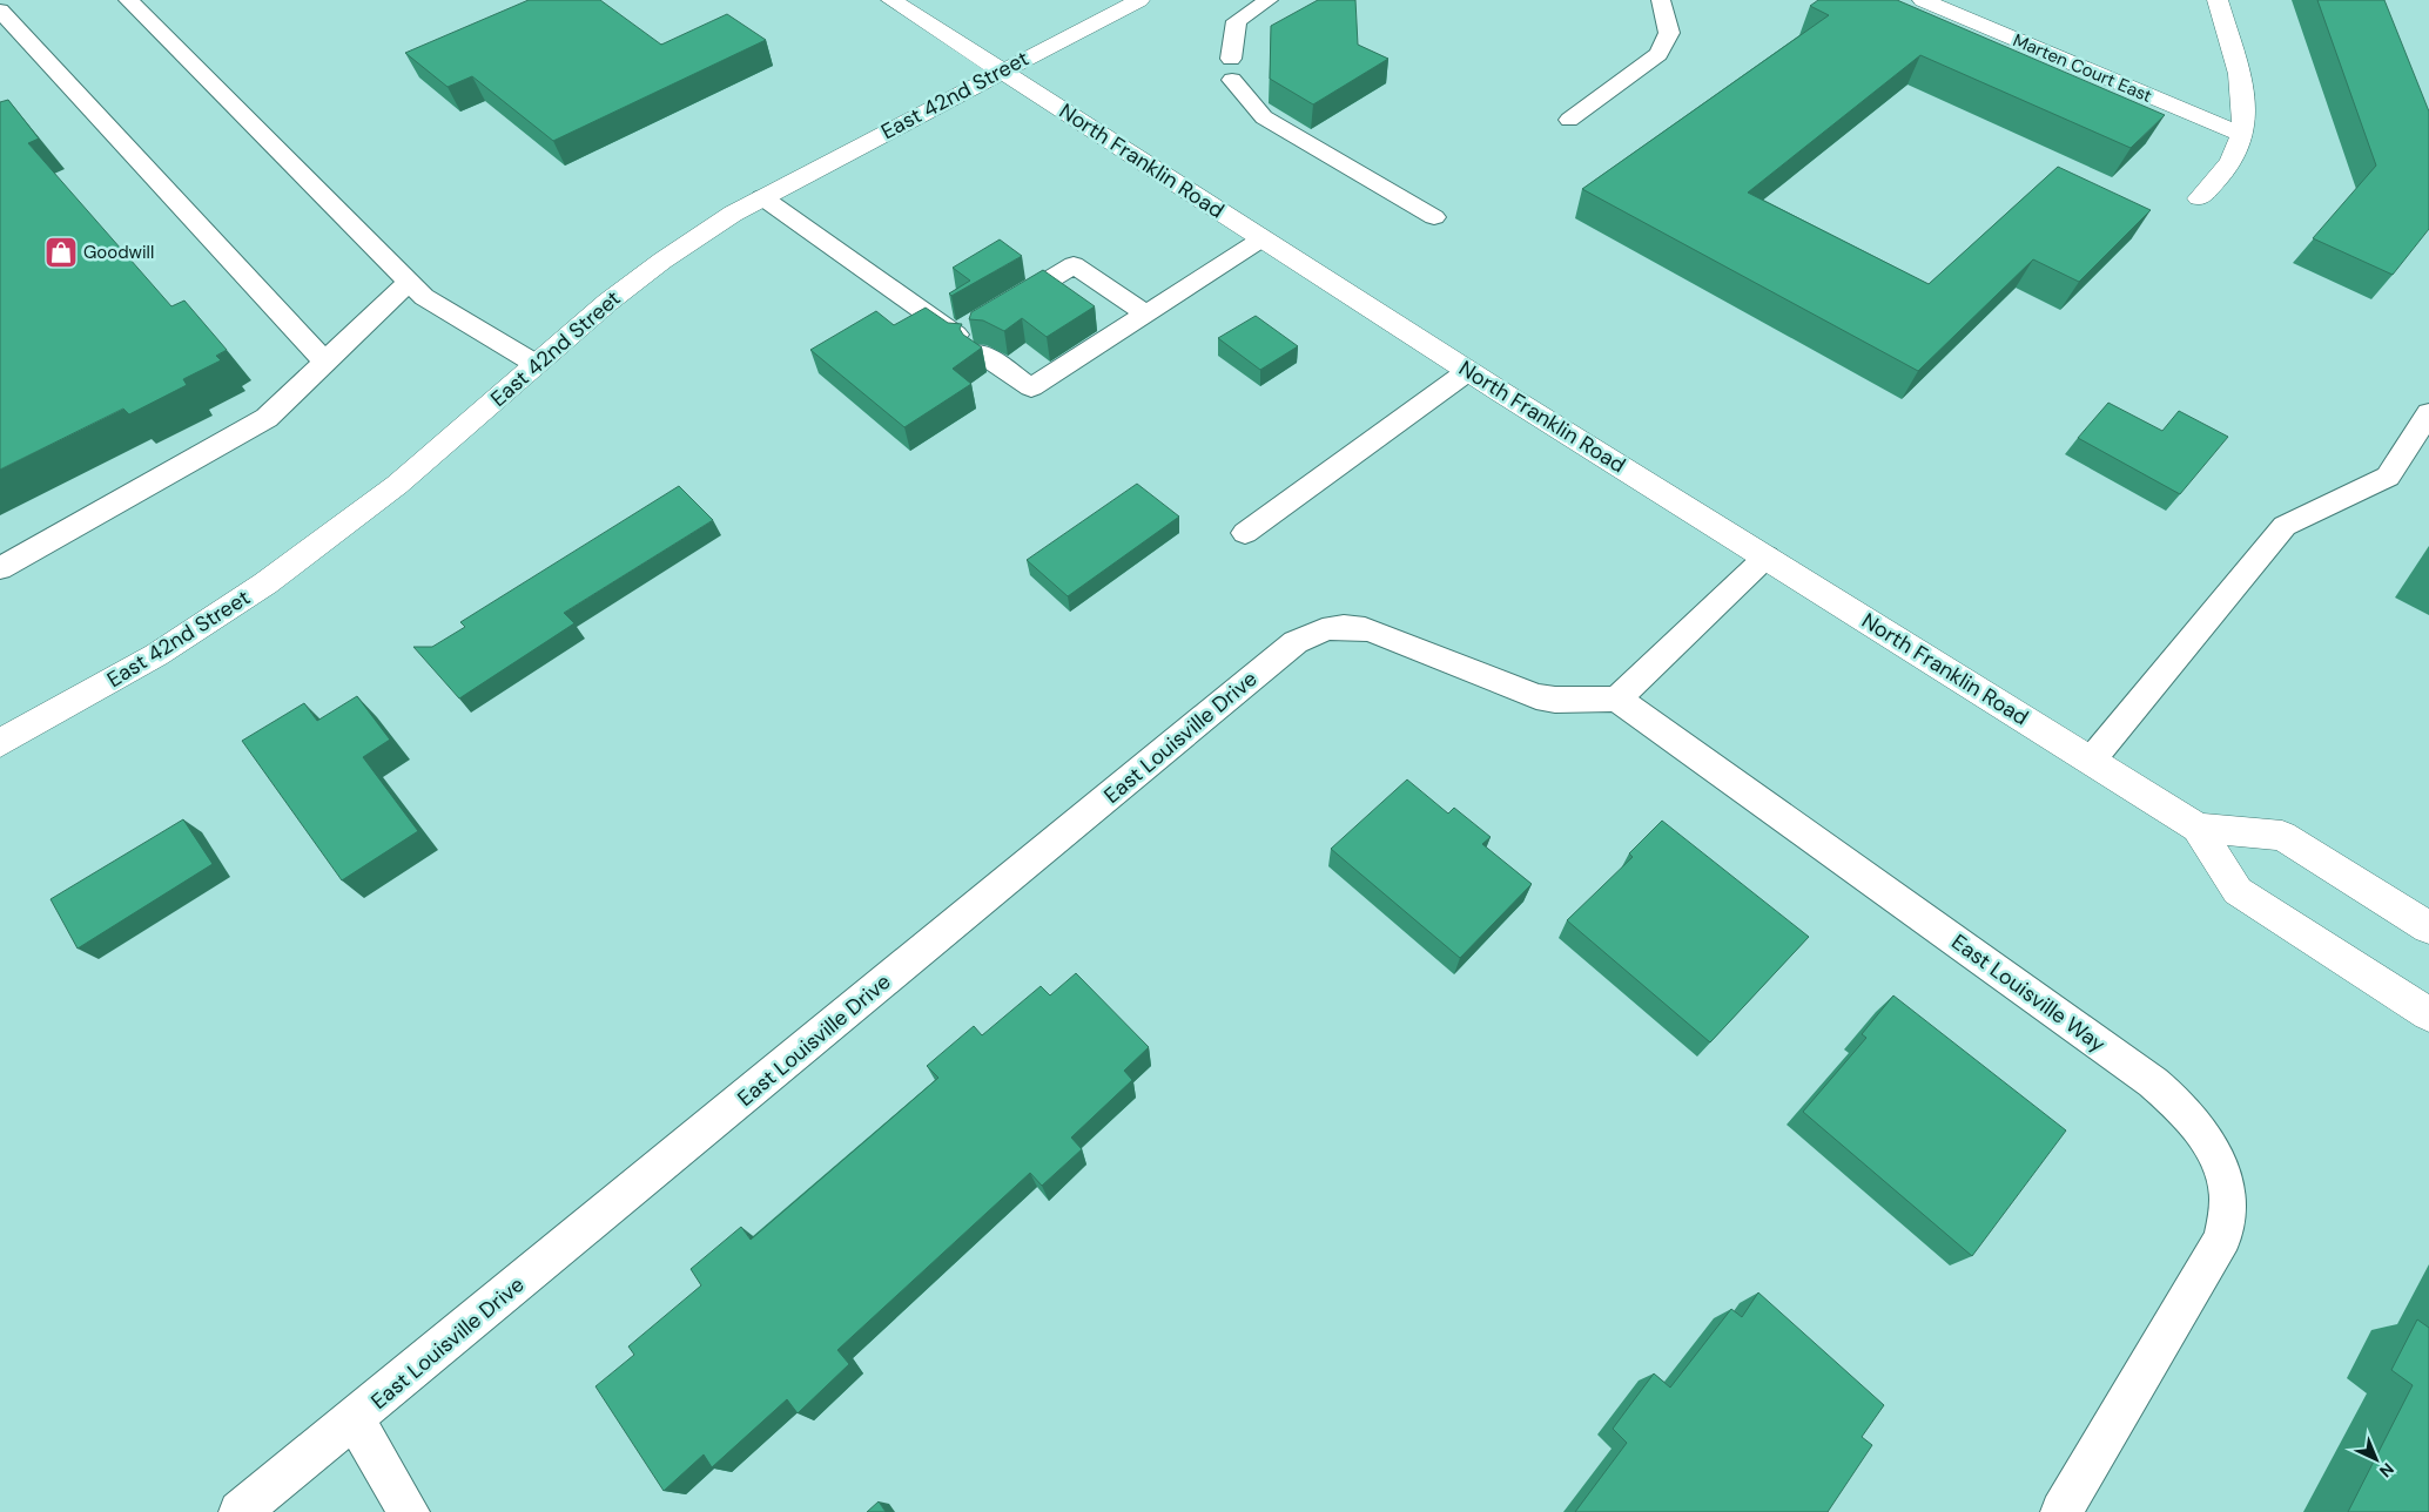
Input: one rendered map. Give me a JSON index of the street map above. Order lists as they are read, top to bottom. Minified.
{"streets":{"street":["Marten Court East","East 42nd Street","North Franklin Road"],"lane":["East Louisville Drive","East Louisville Way"]},"crossings":[["East 42nd Street","North Franklin Road"],["East Louisville Drive","East Louisville Way"]],"places":{"shop":["Goodwill"]},"north":"bottom right"}
